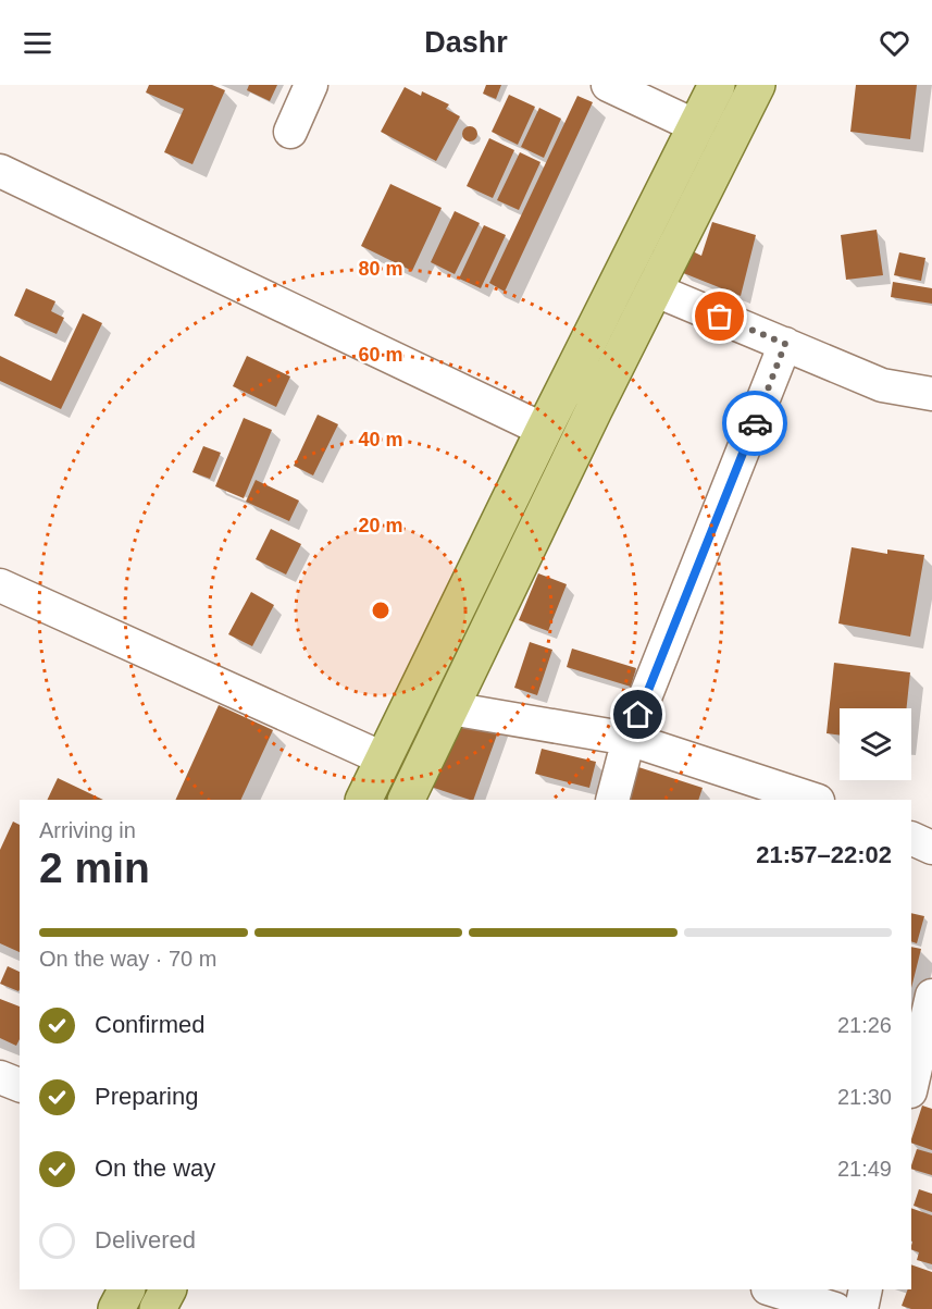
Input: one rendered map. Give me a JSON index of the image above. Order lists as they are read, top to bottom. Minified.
{"page":{"header":"Dashr","heading":["2 min","Arriving in","21:57–22:02"],"bar":"On the way · 70 m","list":[["Confirmed","21:26"],["Preparing","21:30"],["On the way","21:49"],"Delivered"]},"rings":["80 m","60 m","40 m","20 m"]}
